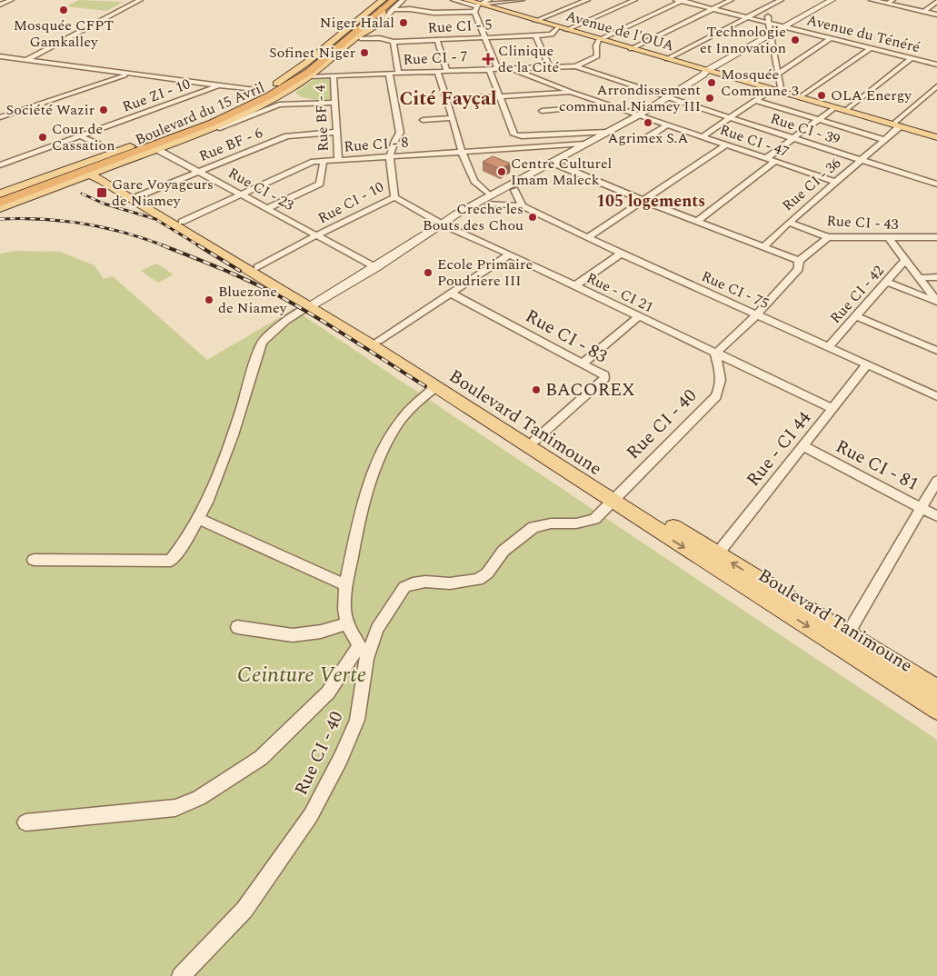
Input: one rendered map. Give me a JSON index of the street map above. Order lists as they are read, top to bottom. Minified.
{"streets":{"highway":["Boulevard du 15 Avril"],"main road":["Avenue de l'OUA","Boulevard Tanimoune"],"street":["Rue CI - 5","Avenue du Ténéré","Rue CI - 7","Rue ZI - 10","Rue BF - 4","Rue CI - 39","Rue CI - 47","Rue BF - 6","Rue CI - 8","Rue CI - 36","Rue CI - 23","Rue CI - 10","Rue CI - 43","Rue CI - 75","Rue - CI 21","Rue CI - 42","Rue CI - 83","Rue CI - 40","Rue - CI 44","Rue CI - 81"]},"crossings":[["Rue CI - 5","Avenue de l'OUA"],["Avenue de l'OUA","Rue CI - 7"],["Rue CI - 7","Boulevard du 15 Avril"],["Rue CI - 7","Rue BF - 4"],["Rue CI - 7","Rue CI - 39"],["Rue CI - 7","Rue CI - 47"],["Rue CI - 7","Rue CI - 10"],["Boulevard du 15 Avril","Rue CI - 23"],["Boulevard du 15 Avril","Boulevard Tanimoune"],["Rue BF - 4","Rue BF - 6"],["Rue BF - 4","Rue CI - 8"],["Rue BF - 4","Rue CI - 23"],["Rue CI - 39","Rue CI - 36"],["Rue CI - 47","Rue CI - 36"],["Rue BF - 6","Rue CI - 23"],["Rue BF - 6","Boulevard Tanimoune"],["Rue CI - 8","Rue CI - 23"],["Rue CI - 8","Rue CI - 10"],["Rue CI - 8","Boulevard Tanimoune"],["Rue CI - 36","Rue CI - 43"],["Rue CI - 23","Rue CI - 10"],["Rue CI - 10","Rue - CI 21"],["Rue CI - 10","Boulevard Tanimoune"],["Rue CI - 75","Rue CI - 42"],["Rue CI - 75","Rue - CI 44"],["Rue - CI 21","Rue CI - 40"],["Rue - CI 21","Rue - CI 44"],["Rue CI - 83","Boulevard Tanimoune"],["Boulevard Tanimoune","Rue CI - 40"],["Boulevard Tanimoune","Rue - CI 44"],["Rue - CI 44","Rue CI - 81"]],"districts":["Cité Fayçal","105 logements"],"parks":["Ceinture Verte"],"places":{"other":["Mosquée CFPT Gamkalley","Niger Halal","Technologie et Innovation","Sofinet Niger","Mosquée Commune 3","OLA Energy","Arrondissement communal Niamey III","Société Wazir","Agrimex S.A","Cour de Cassation","Centre Culturel Imam Maleck","Creche les Bouts des Chou","Ecole Primaire Poudriere III","Bluezone de Niamey","BACOREX"],"health":["Clinique de la Cité"],"transit":["Gare Voyageurs de Niamey"]}}
